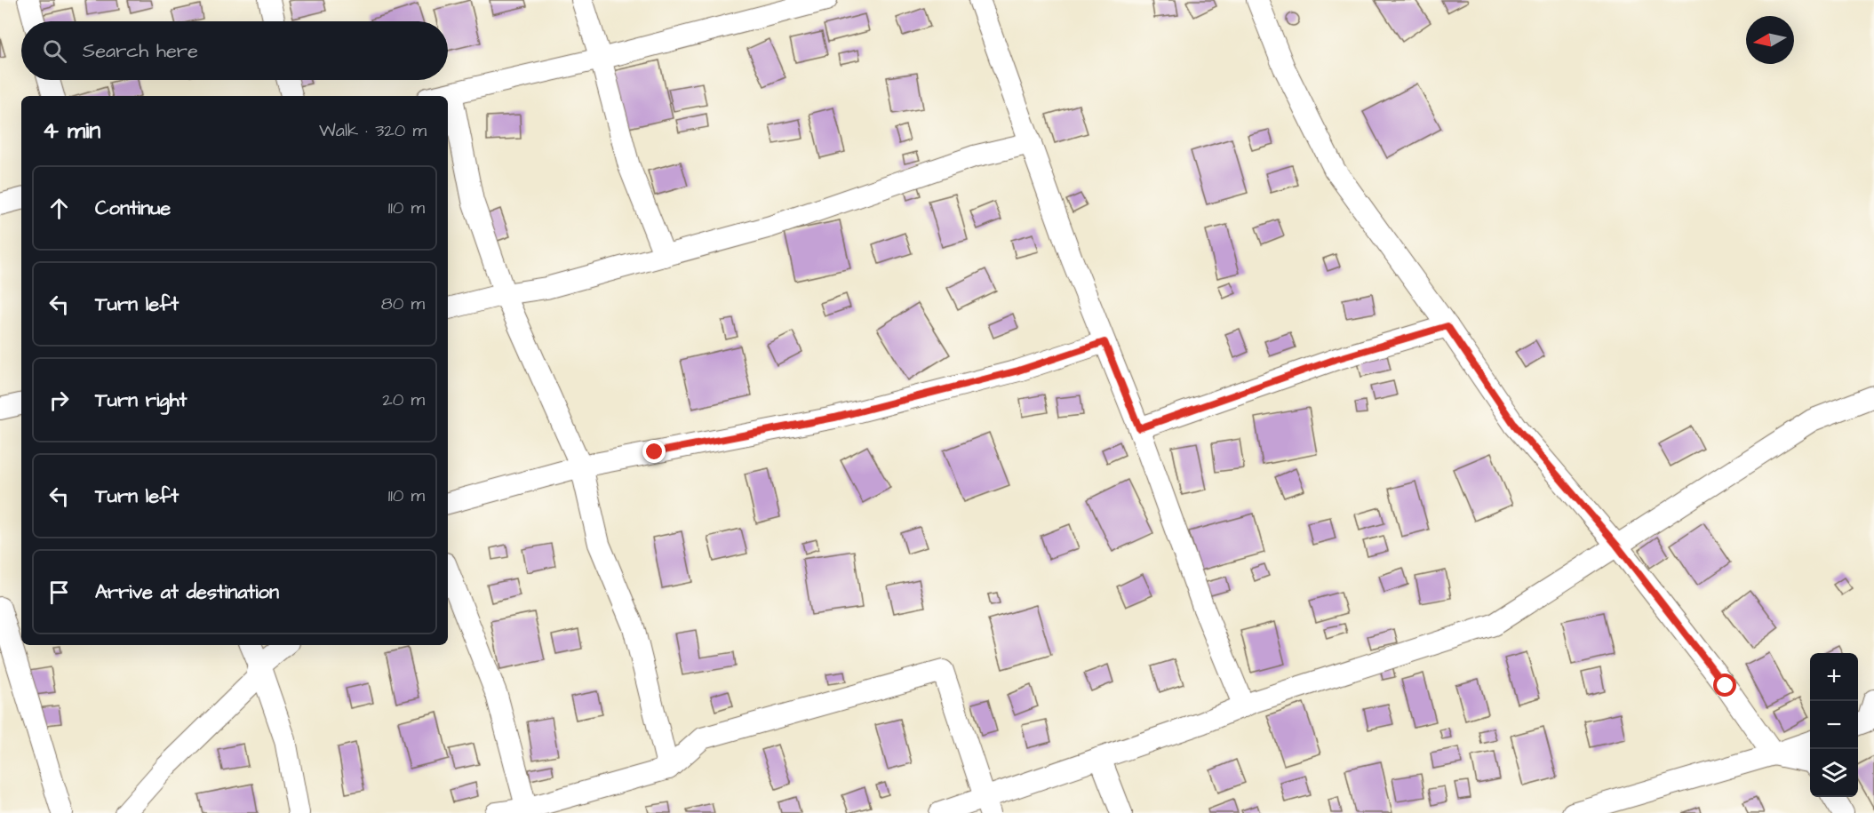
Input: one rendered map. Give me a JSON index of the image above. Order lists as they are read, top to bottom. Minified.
{"north":"left","page":{"search":"Search here","heading":["4 min","Walk · 320 m"],"list":[["Continue","110 m"],["Turn left","80 m"],["Turn right","20 m"],["Turn left","110 m"],"Arrive at destination"],"map_buttons":["+","−"]}}
